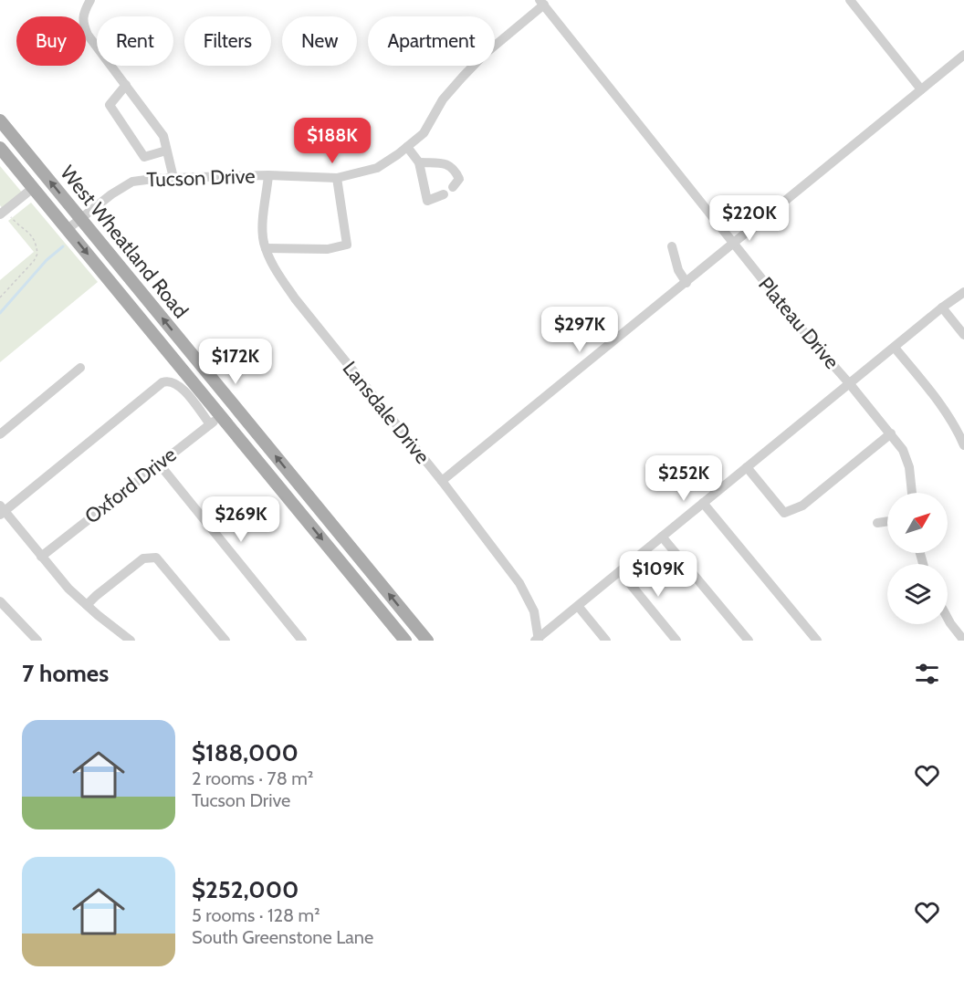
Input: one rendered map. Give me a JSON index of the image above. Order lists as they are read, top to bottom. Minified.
{"streets":{"main road":["West Wheatland Road"],"street":["Tucson Drive","Plateau Drive","Lansdale Drive","Oxford Drive"]},"crossings":[["Tucson Drive","West Wheatland Road"],["Tucson Drive","Plateau Drive"],["Tucson Drive","Lansdale Drive"],["West Wheatland Road","Oxford Drive"]],"north":"top right","page":{"chip":["Buy","Rent","Filters","New","Apartment"],"price":["$188K","$220K","$297K","$172K","$252K","$269K","$109K"],"heading":"7 homes","list":[{"name":"$188,000","note":"2 rooms · 78 m² · Tucson Drive"},{"name":"$252,000","note":"5 rooms · 128 m² · South Greenstone Lane"}]}}
